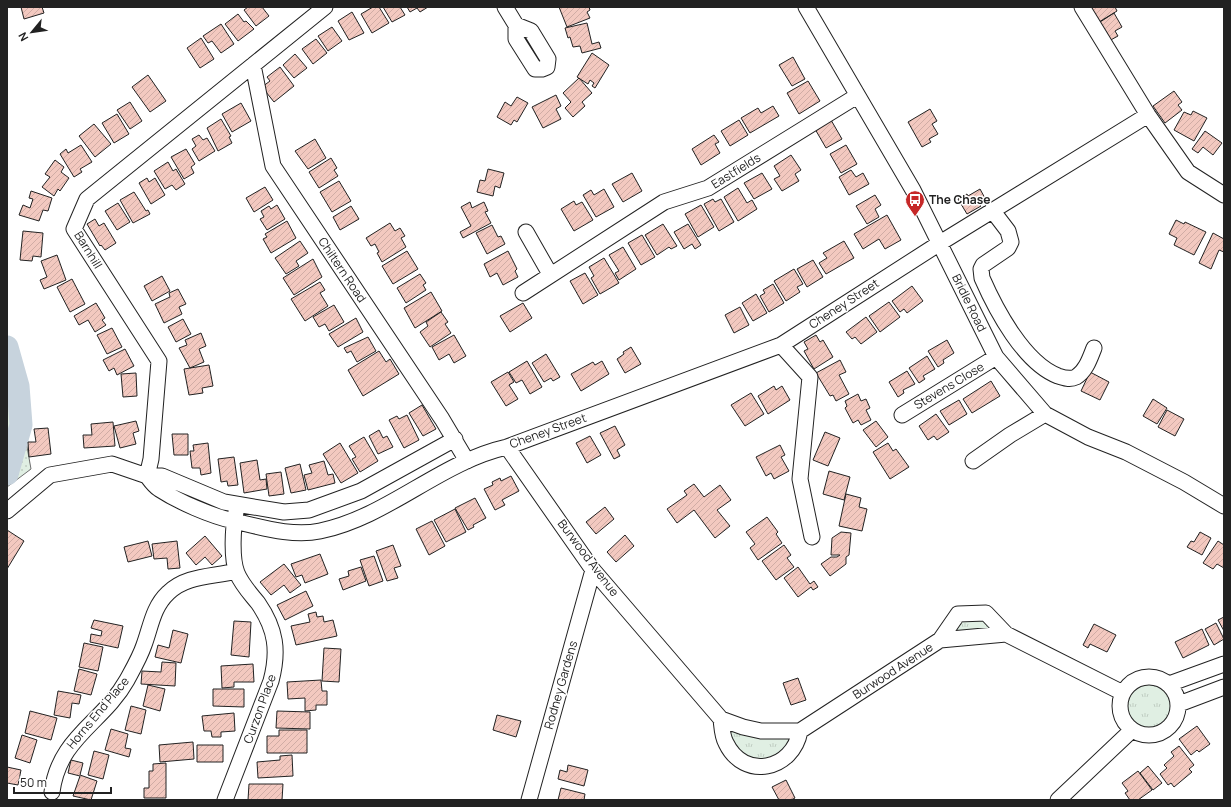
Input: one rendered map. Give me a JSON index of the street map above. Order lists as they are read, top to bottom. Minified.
{"streets":{"street":["Eastfields","Barnhill","Chiltern Road","Bridle Road","Cheney Street","Stevens Close","Burwood Avenue","Rodney Gardens","Curzon Place","Horns End Place"]},"crossings":[["Eastfields","Bridle Road"],["Barnhill","Chiltern Road"],["Barnhill","Cheney Street"],["Chiltern Road","Cheney Street"],["Bridle Road","Cheney Street"],["Bridle Road","Stevens Close"],["Cheney Street","Burwood Avenue"],["Cheney Street","Curzon Place"],["Burwood Avenue","Rodney Gardens"],["Curzon Place","Horns End Place"]],"places":{"bus stop":["The Chase"]},"scale_bar":"50 m","north":"bottom left"}
